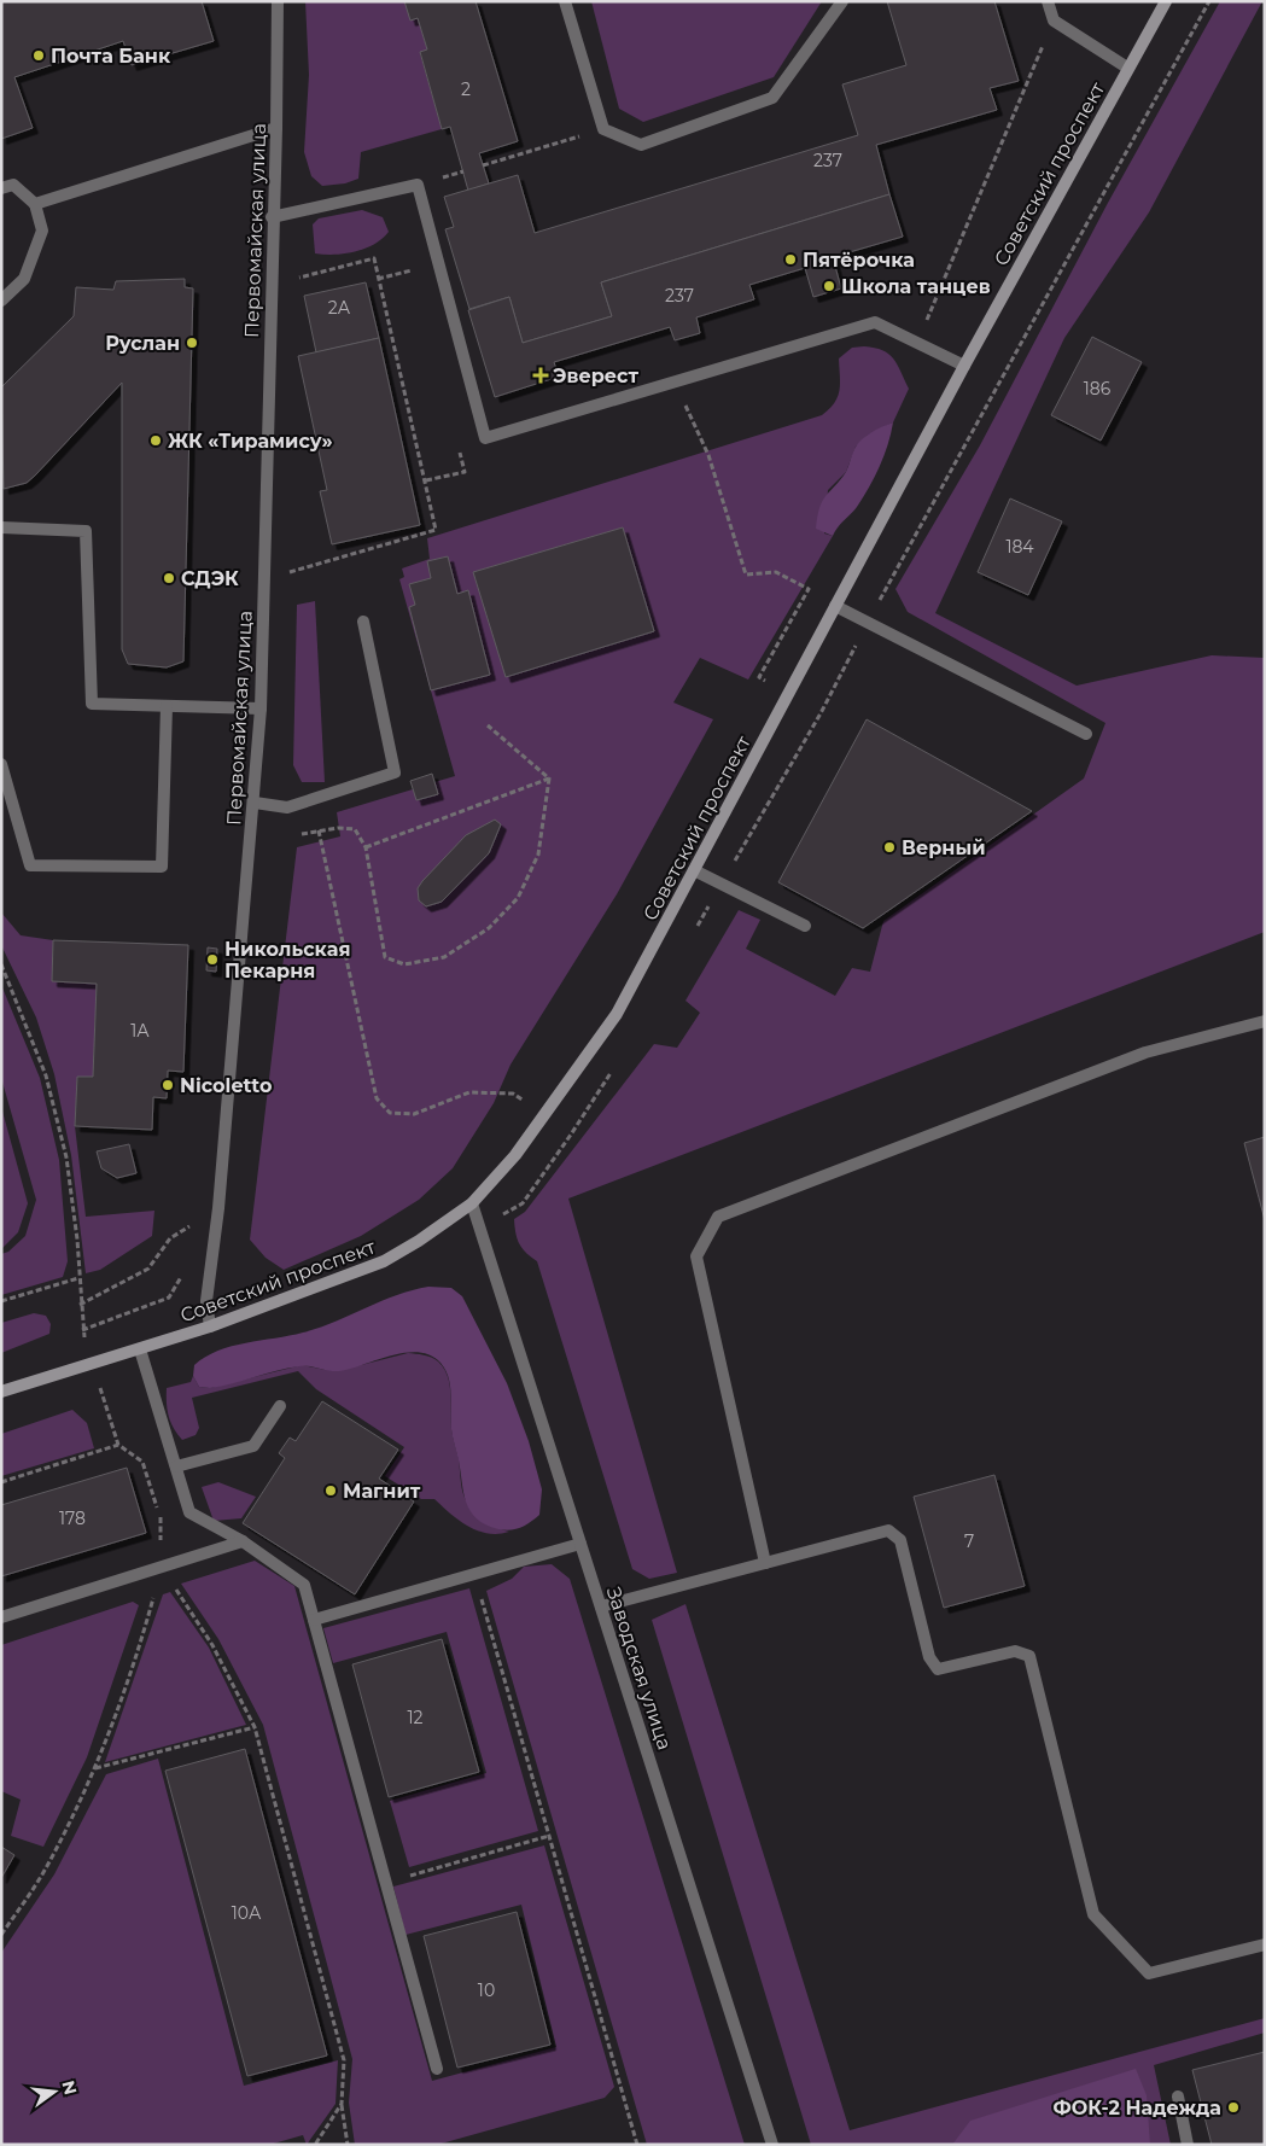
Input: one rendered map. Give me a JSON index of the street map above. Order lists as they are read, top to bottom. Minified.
{"streets":{"main road":["Советский проспект"],"street":["Первомайская улица","Заводская улица"]},"crossings":[["Советский проспект","Первомайская улица"],["Советский проспект","Заводская улица"]],"places":{"other":["Почта Банк","Пятёрочка","Школа танцев","Руслан","ЖК «Тирамису»","СДЭК","Верный","Никольская Пекарня","Nicoletto","Магнит","ФОК-2 Надежда"],"health":["Эверест"]},"house_numbers":["2","237","237","2А","186","184","1А","178","7","12","10А","10"],"north":"right"}
